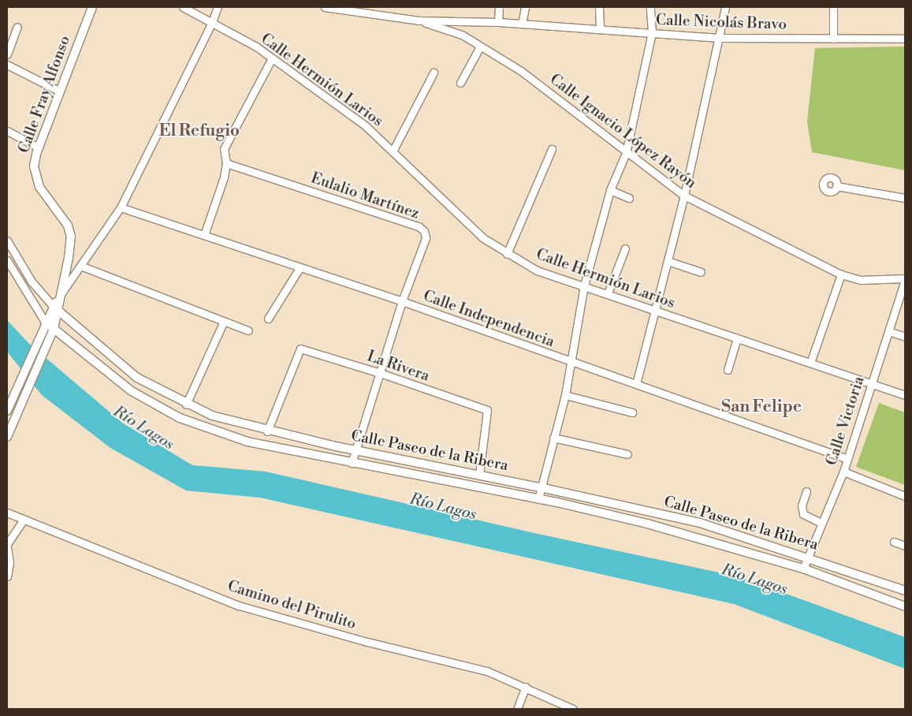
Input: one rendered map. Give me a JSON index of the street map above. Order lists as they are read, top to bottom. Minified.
{"streets":{"street":["Calle Nicolás Bravo","Calle Hermión Larios","Calle Fray Alfonso","Calle Ignacio López Rayón","Eulalio Martínez","Calle Independencia","La Rivera","Calle Victoria","Calle Paseo de la Ribera","Camino del Pirulito"]},"crossings":[["Calle Nicolás Bravo","Calle Ignacio López Rayón"],["Calle Hermión Larios","Calle Victoria"],["Calle Fray Alfonso","Calle Paseo de la Ribera"],["Calle Ignacio López Rayón","Calle Victoria"],["Eulalio Martínez","Calle Independencia"],["Calle Independencia","Calle Victoria"],["La Rivera","Calle Paseo de la Ribera"],["Calle Victoria","Calle Paseo de la Ribera"]],"districts":["El Refugio","San Felipe"],"water":["Río Lagos"]}
